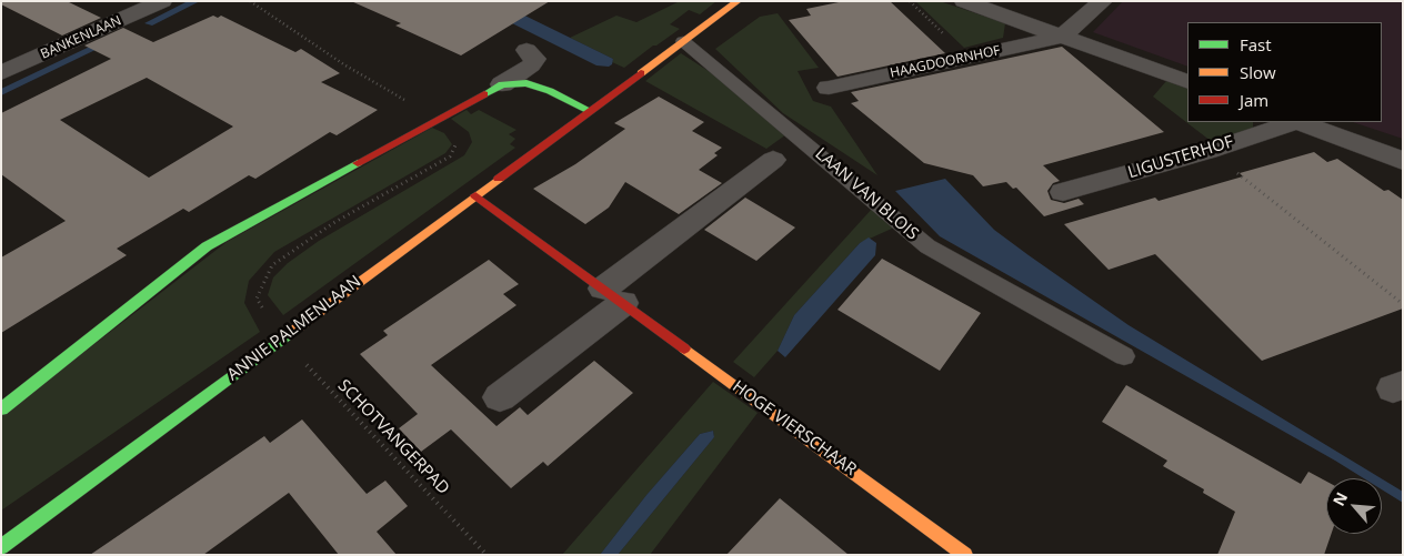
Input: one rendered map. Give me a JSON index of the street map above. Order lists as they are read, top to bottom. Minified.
{"streets":{"street":["BANKENLAAN","HAAGDOORNHOF","LIGUSTERHOF","ANNIE PALMENLAAN","HOGE VIERSCHAAR"],"lane":["LAAN VAN BLOIS"],"path":["SCHOTVANGERPAD"]},"crossings":[["LAAN VAN BLOIS","ANNIE PALMENLAAN"],["ANNIE PALMENLAAN","HOGE VIERSCHAAR"],["ANNIE PALMENLAAN","SCHOTVANGERPAD"]],"legend":["Fast","Slow","Jam"],"north":"top left"}
